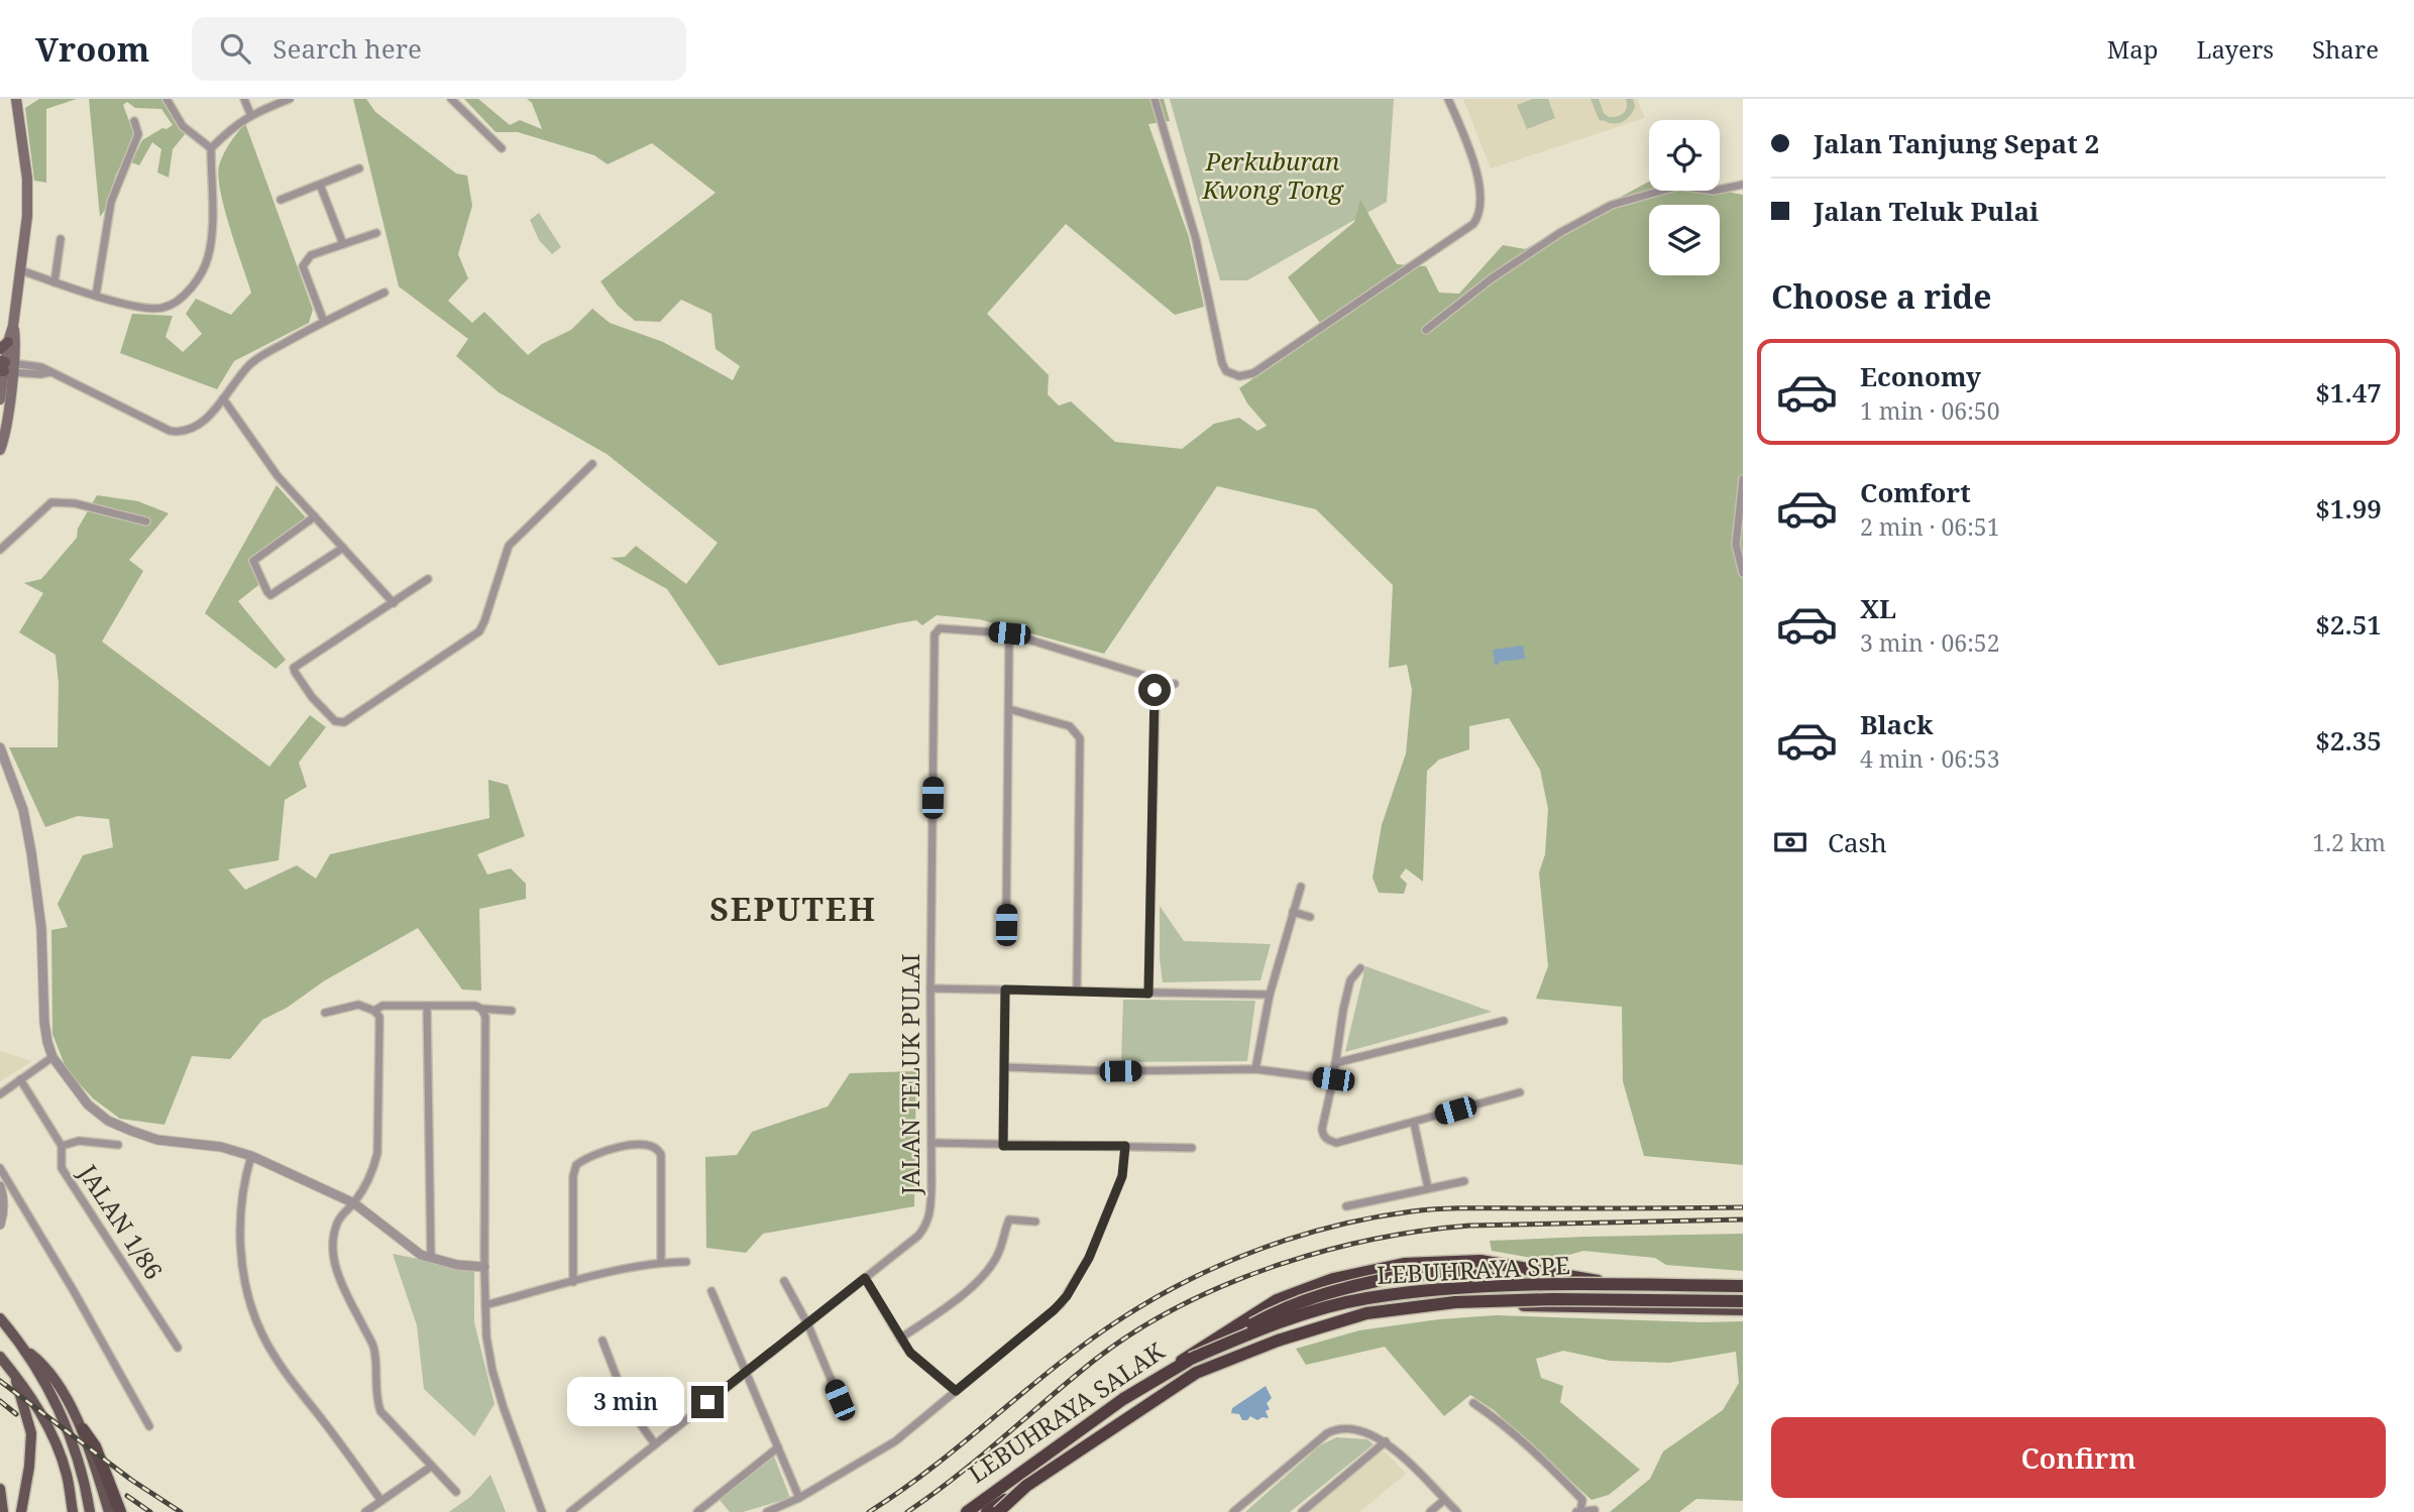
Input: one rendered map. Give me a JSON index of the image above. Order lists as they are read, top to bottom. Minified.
{"streets":{"highway":["LEBUHRAYA SPE","LEBUHRAYA SALAK"],"street":["JALAN TELUK PULAI","JALAN 1/86"]},"crossings":[["LEBUHRAYA SPE","LEBUHRAYA SALAK"]],"districts":["SEPUTEH"],"parks":["Perkuburan Kwong Tong"],"page":{"header":"Vroom","search":"Search here","nav":["Map","Layers","Share"],"banner":["Jalan Tanjung Sepat 2","Jalan Teluk Pulai"],"heading":"Choose a ride","list":[{"name":"Economy","note":"1 min · 06:50","value":"$1.47"},{"name":"Comfort","note":"2 min · 06:51","value":"$1.99"},{"name":"XL","note":"3 min · 06:52","value":"$2.51"},{"name":"Black","note":"4 min · 06:53","value":"$2.35"}],"pay":["Cash","1.2 km"],"bubble":"3 min","buttons":"Confirm"}}
